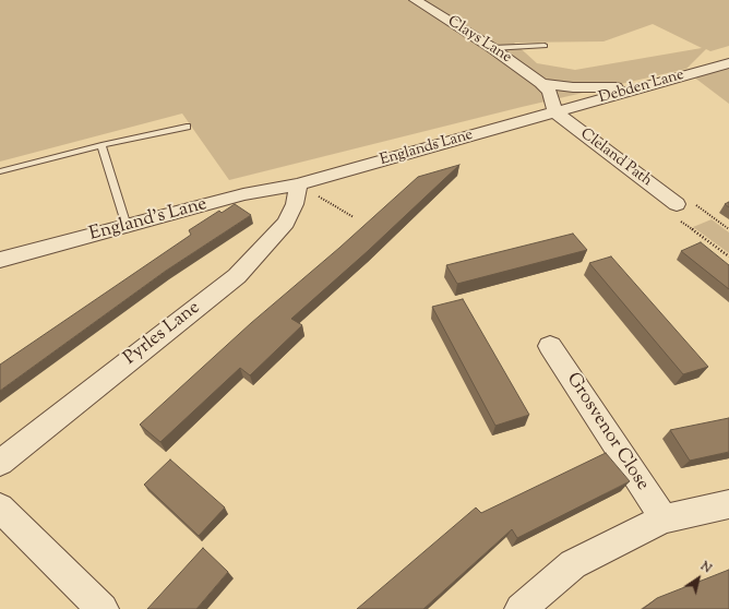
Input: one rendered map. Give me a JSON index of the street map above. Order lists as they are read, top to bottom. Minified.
{"streets":{"street":["Clays Lane","Debden Lane","Englands Lane","Cleland Path","England's Lane","Pyrles Lane","Grosvenor Close"]},"crossings":[["Clays Lane","Debden Lane"],["Clays Lane","Englands Lane"],["Clays Lane","Cleland Path"],["Debden Lane","Englands Lane"],["Debden Lane","Cleland Path"],["Englands Lane","Cleland Path"],["Englands Lane","England's Lane"],["Englands Lane","Pyrles Lane"],["England's Lane","Pyrles Lane"]],"north":"top right"}
